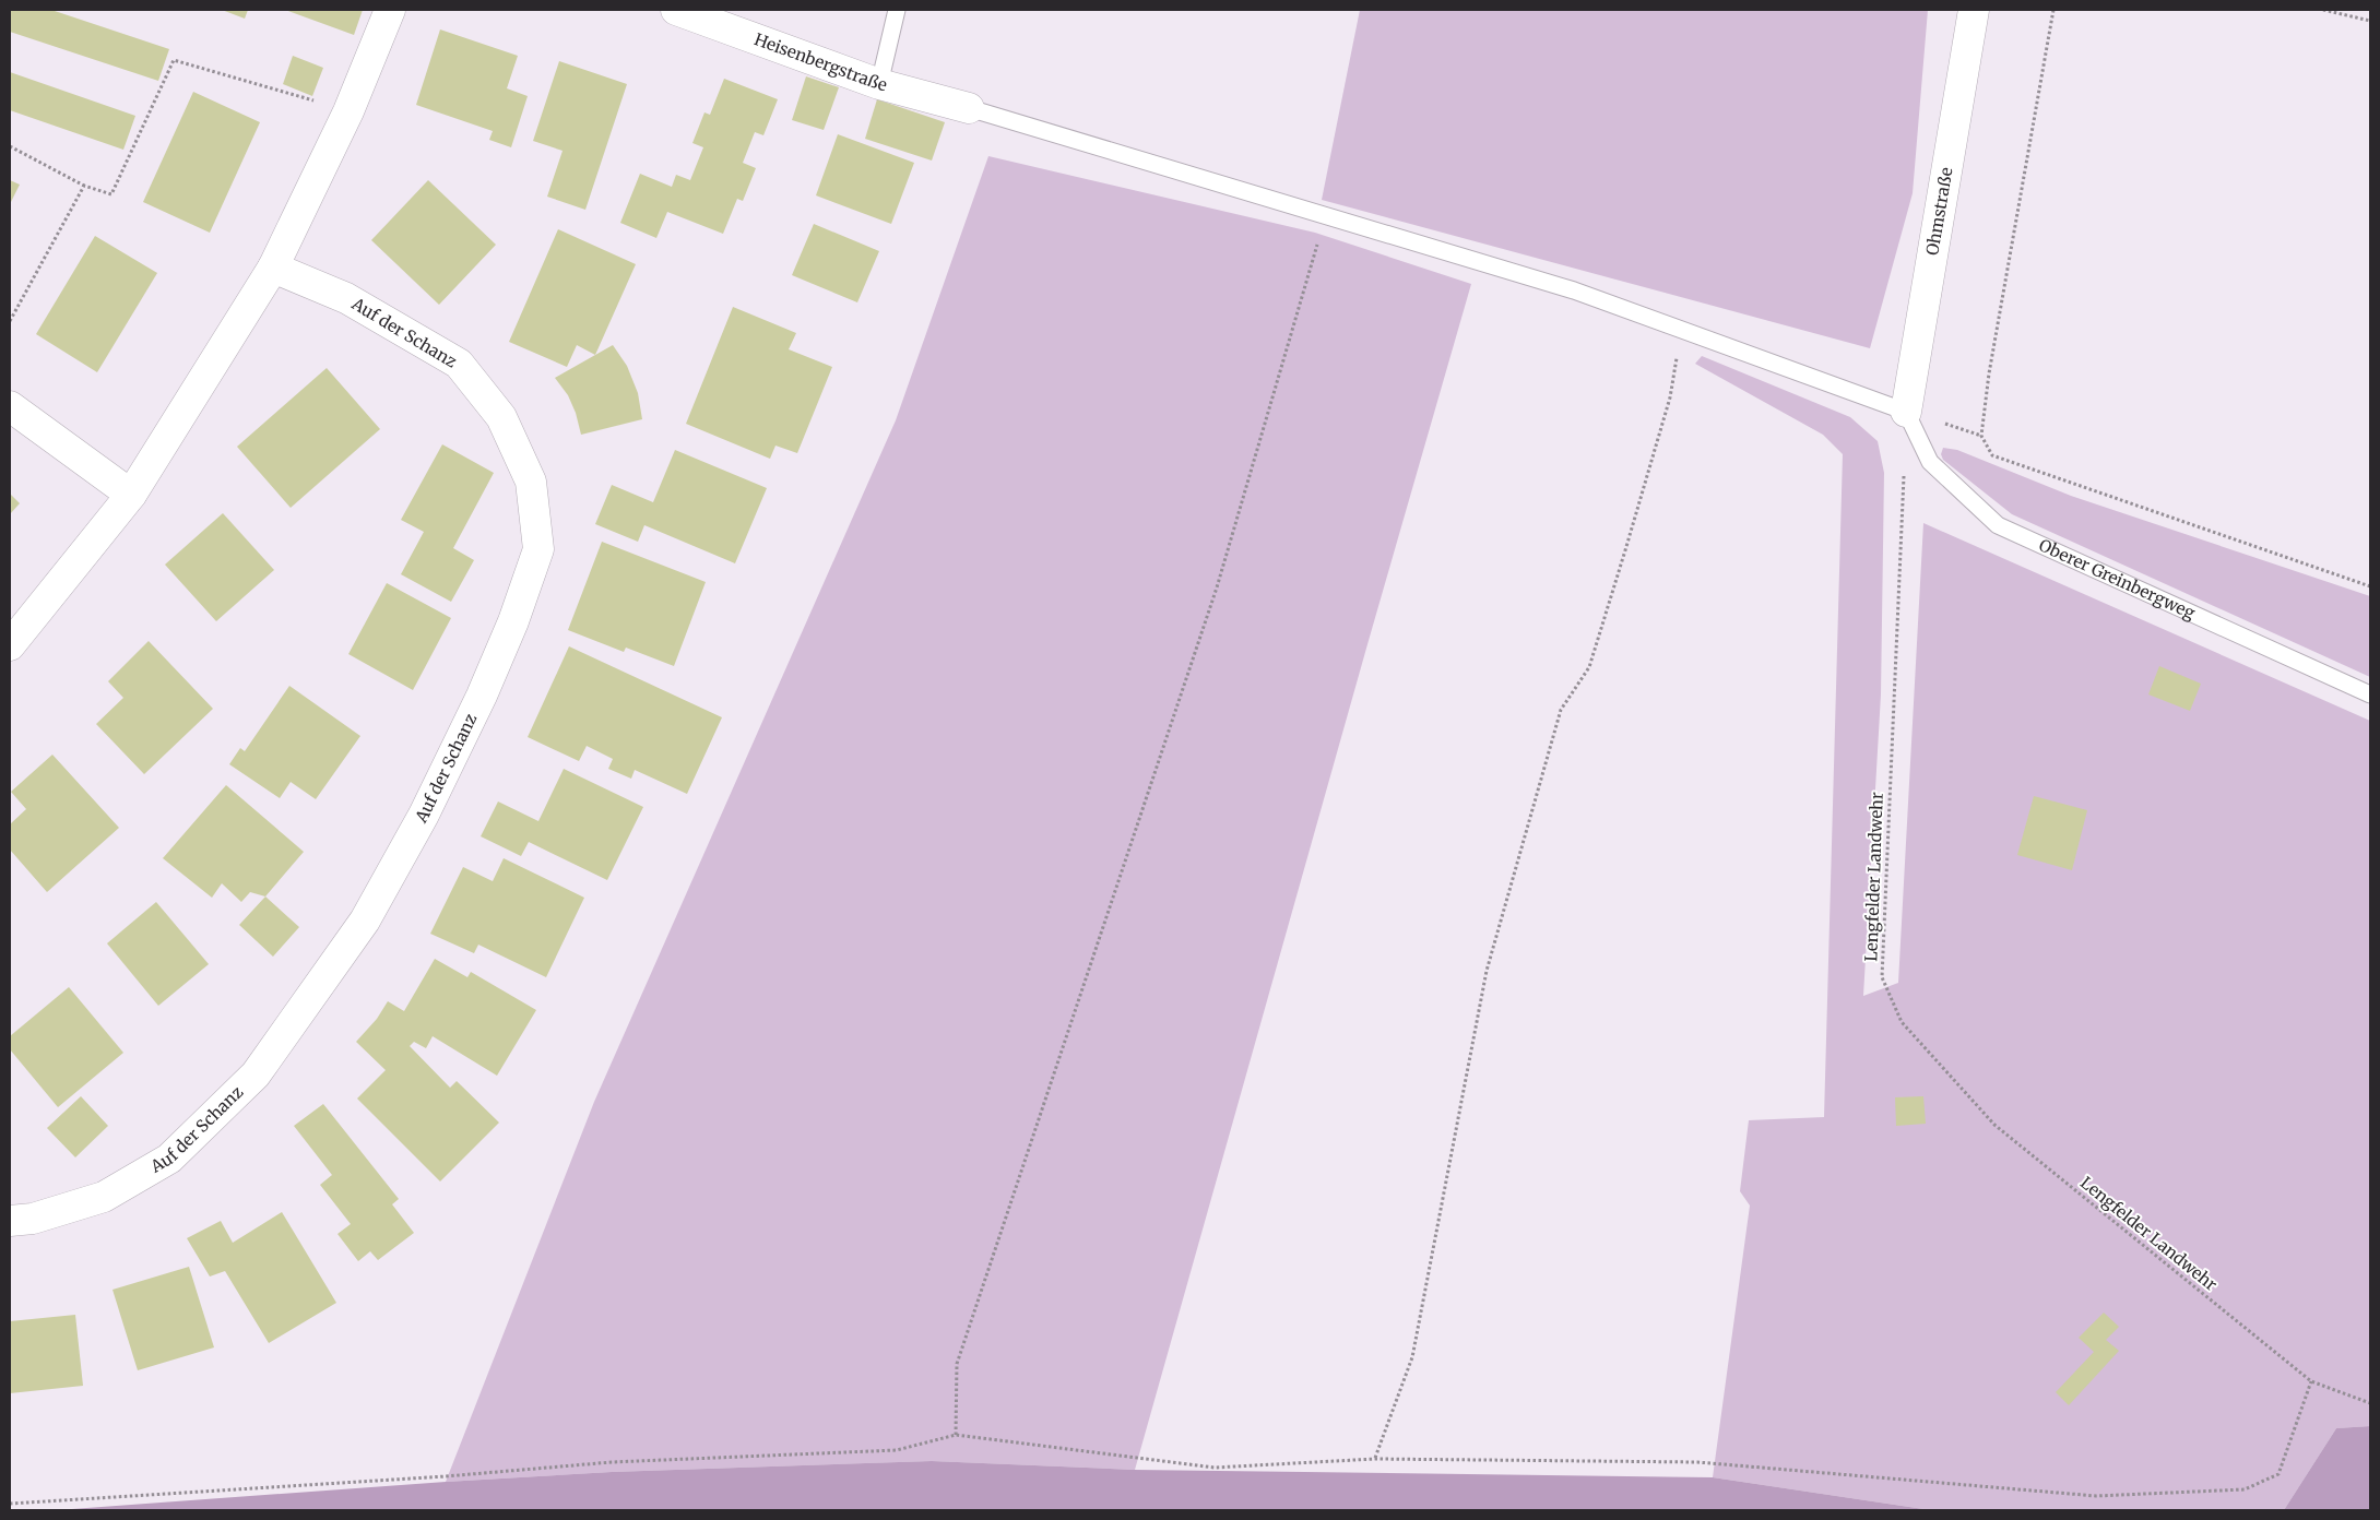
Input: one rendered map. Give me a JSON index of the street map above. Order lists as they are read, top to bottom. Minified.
{"streets":{"street":["Heisenbergstraße","Ohmstraße","Auf der Schanz"],"lane":["Oberer Greinbergweg"],"path":["Lengfelder Landwehr"]},"crossings":[["Ohmstraße","Oberer Greinbergweg"]]}
